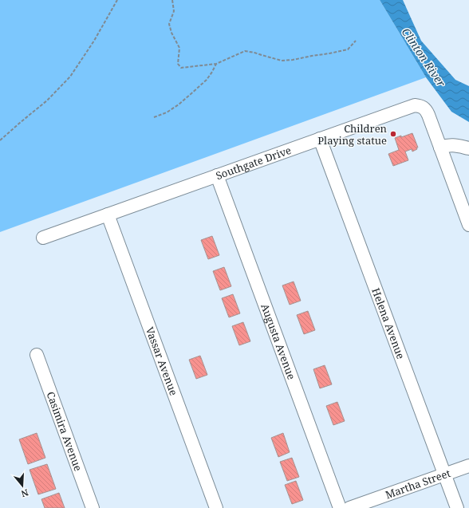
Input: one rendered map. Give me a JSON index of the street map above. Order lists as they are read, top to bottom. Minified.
{"streets":{"street":["Southgate Drive","Helena Avenue","Augusta Avenue","Vassar Avenue","Casimira Avenue","Martha Street"]},"crossings":[["Southgate Drive","Helena Avenue"],["Southgate Drive","Augusta Avenue"],["Southgate Drive","Vassar Avenue"],["Helena Avenue","Martha Street"]],"water":["Clinton River"],"places":["Children Playing statue"],"north":"bottom"}
